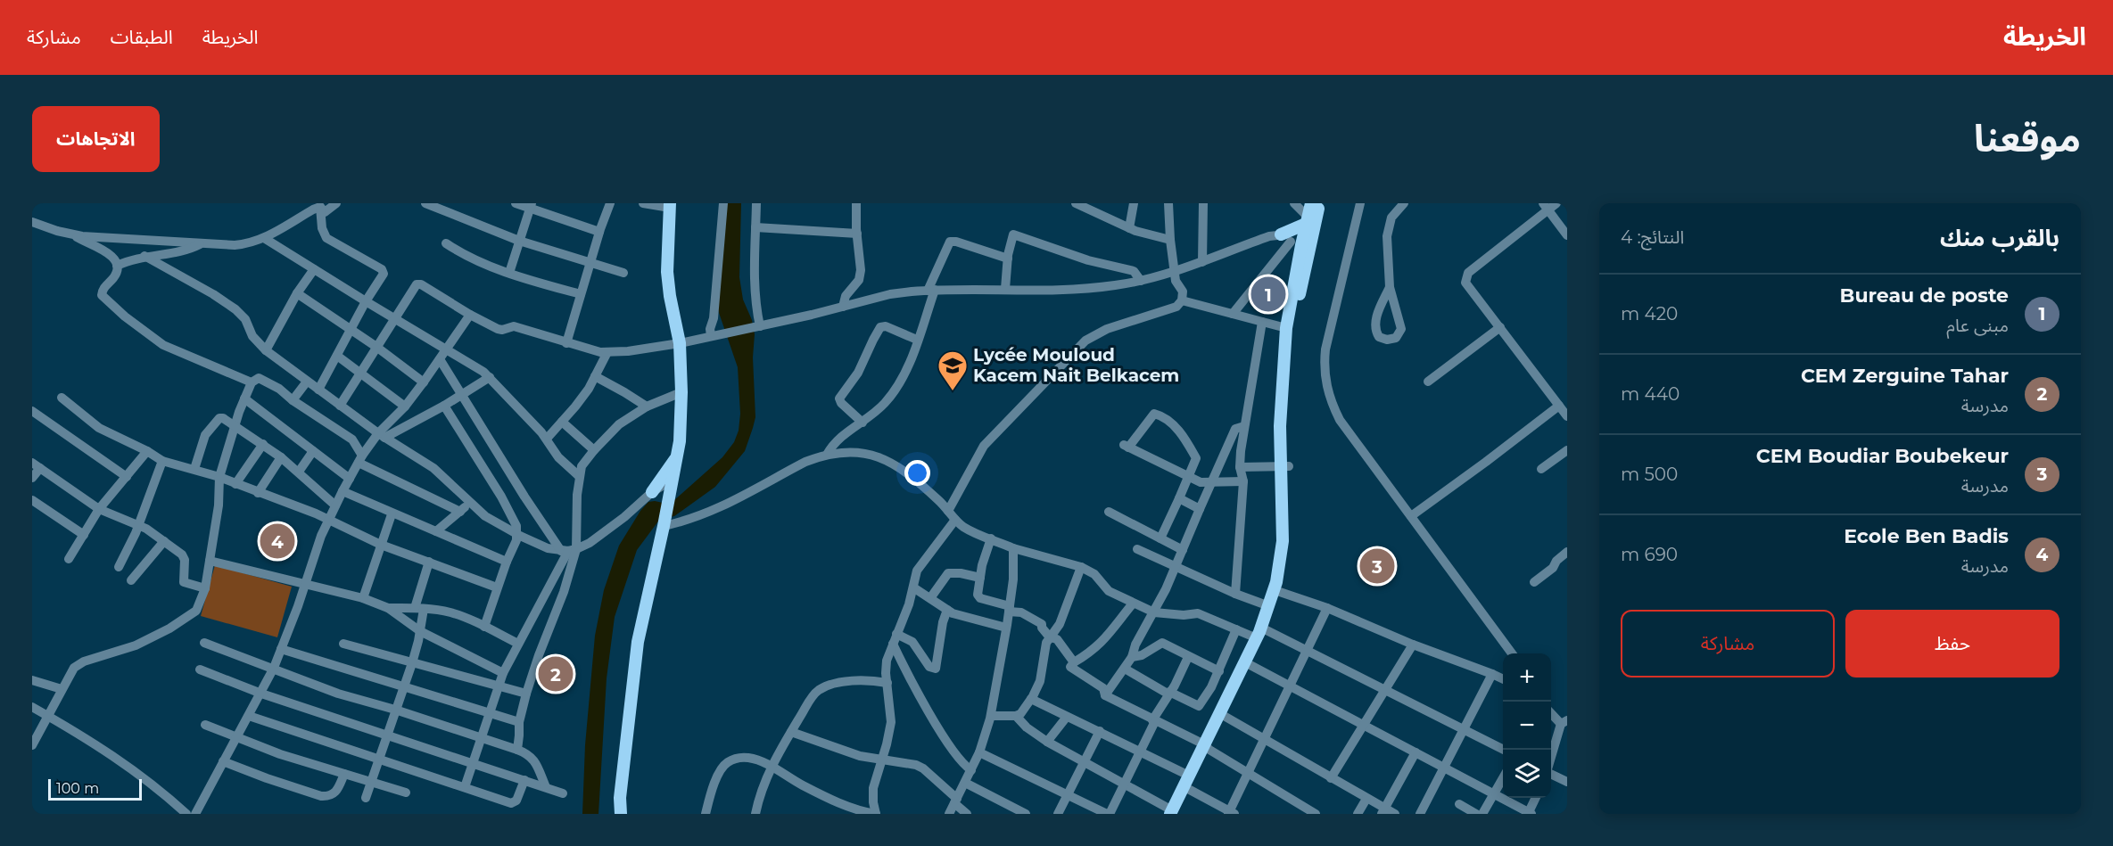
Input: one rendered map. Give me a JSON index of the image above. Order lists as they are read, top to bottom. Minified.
{"places":{"school or university":["Lycée Mouloud Kacem Nait Belkacem"]},"scale_bar":"100 m","page":{"header":"الخريطة","nav":["الخريطة","الطبقات","مشاركة"],"title":"موقعنا","buttons":["الاتجاهات",["حفظ","مشاركة"]],"heading":["بالقرب منك","النتائج: 4"],"list":[{"mark":"1","name":"Bureau de poste","note":"مبنى عام","value":"420 m"},{"mark":"2","name":"CEM Zerguine Tahar","note":"مدرسة","value":"440 m"},{"mark":"3","name":"CEM Boudiar Boubekeur","note":"مدرسة","value":"500 m"},{"mark":"4","name":"Ecole Ben Badis","note":"مدرسة","value":"690 m"}],"pins":["1","4","3","2"],"map_buttons":["+","−"],"scale":"100 m"}}
